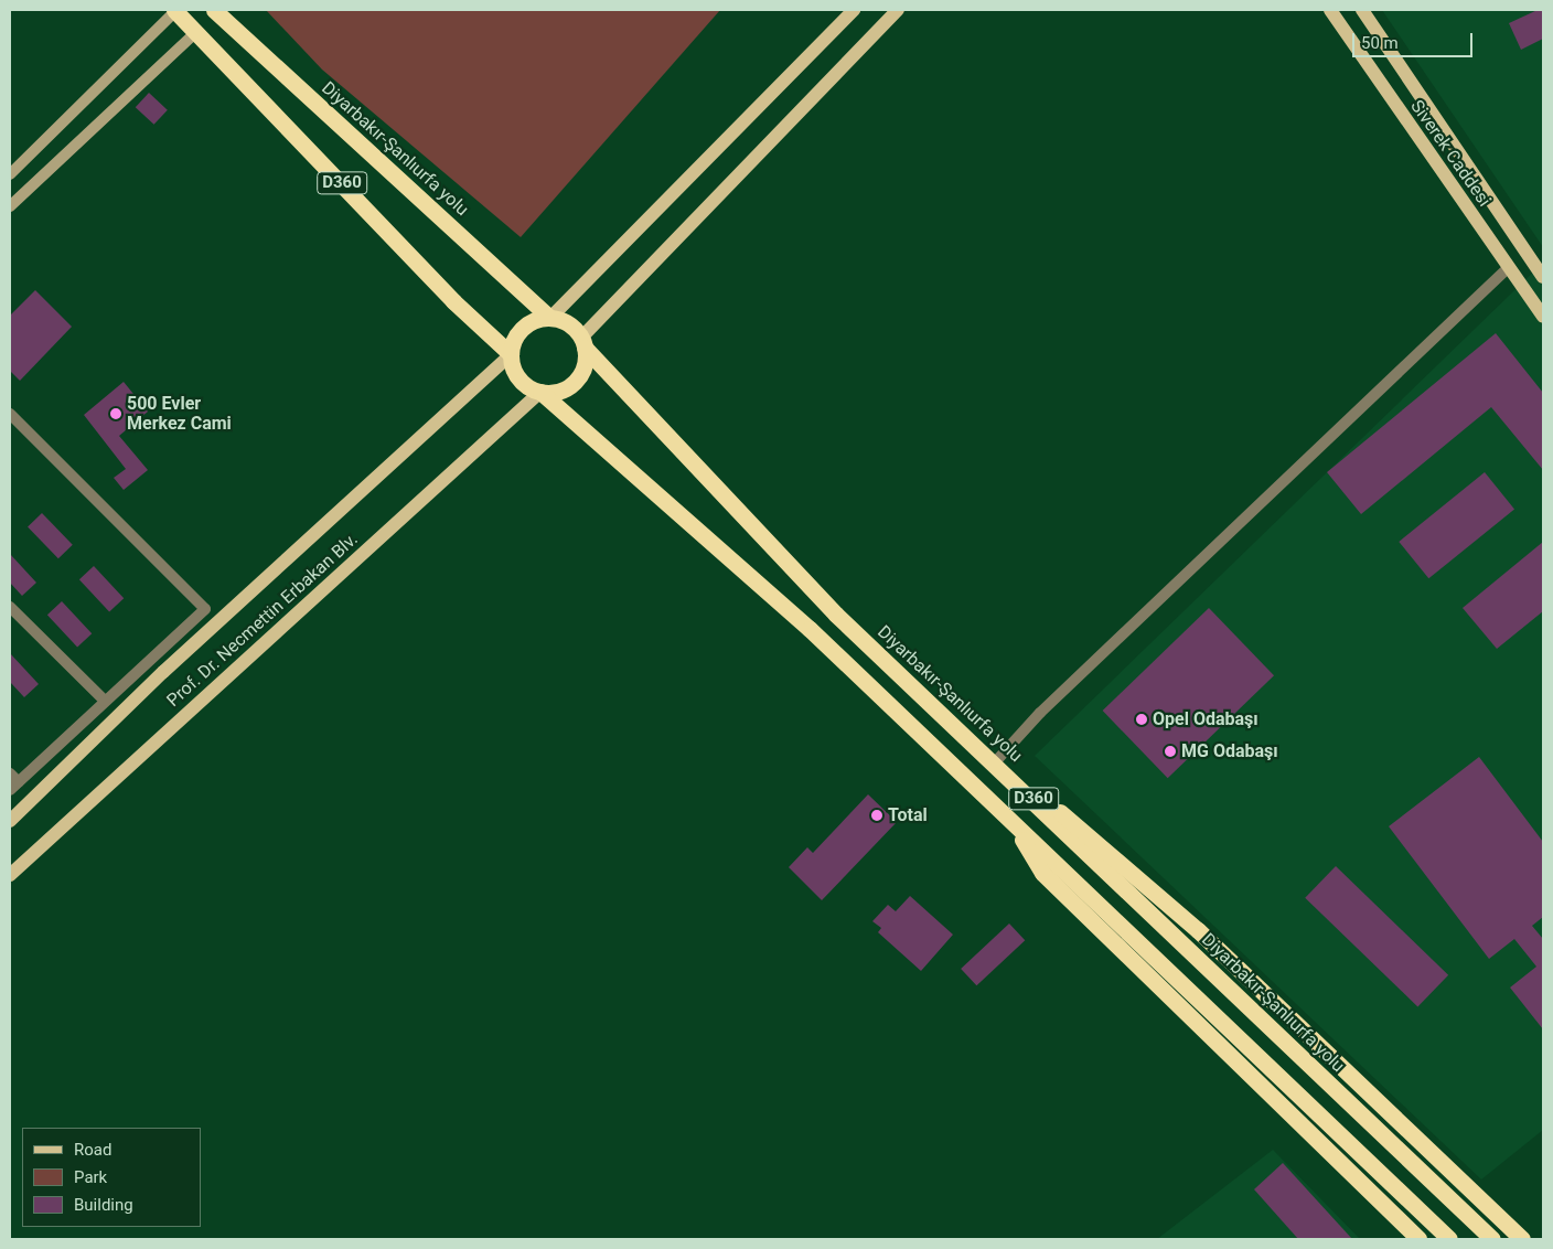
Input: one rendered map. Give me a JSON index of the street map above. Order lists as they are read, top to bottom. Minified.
{"streets":{"highway":["Diyarbakır-Şanlıurfa yolu","D360"],"main road":["Siverek Caddesi","Prof. Dr. Necmettin Erbakan Blv."]},"crossings":[["Diyarbakır-Şanlıurfa yolu","D360"],["Diyarbakır-Şanlıurfa yolu","Prof. Dr. Necmettin Erbakan Blv."],["D360","Prof. Dr. Necmettin Erbakan Blv."]],"places":["500 Evler Merkez Cami","Opel Odabaşı","MG Odabaşı","Total"],"legend":["Road","Park","Building"],"scale_bar":"50 m"}
